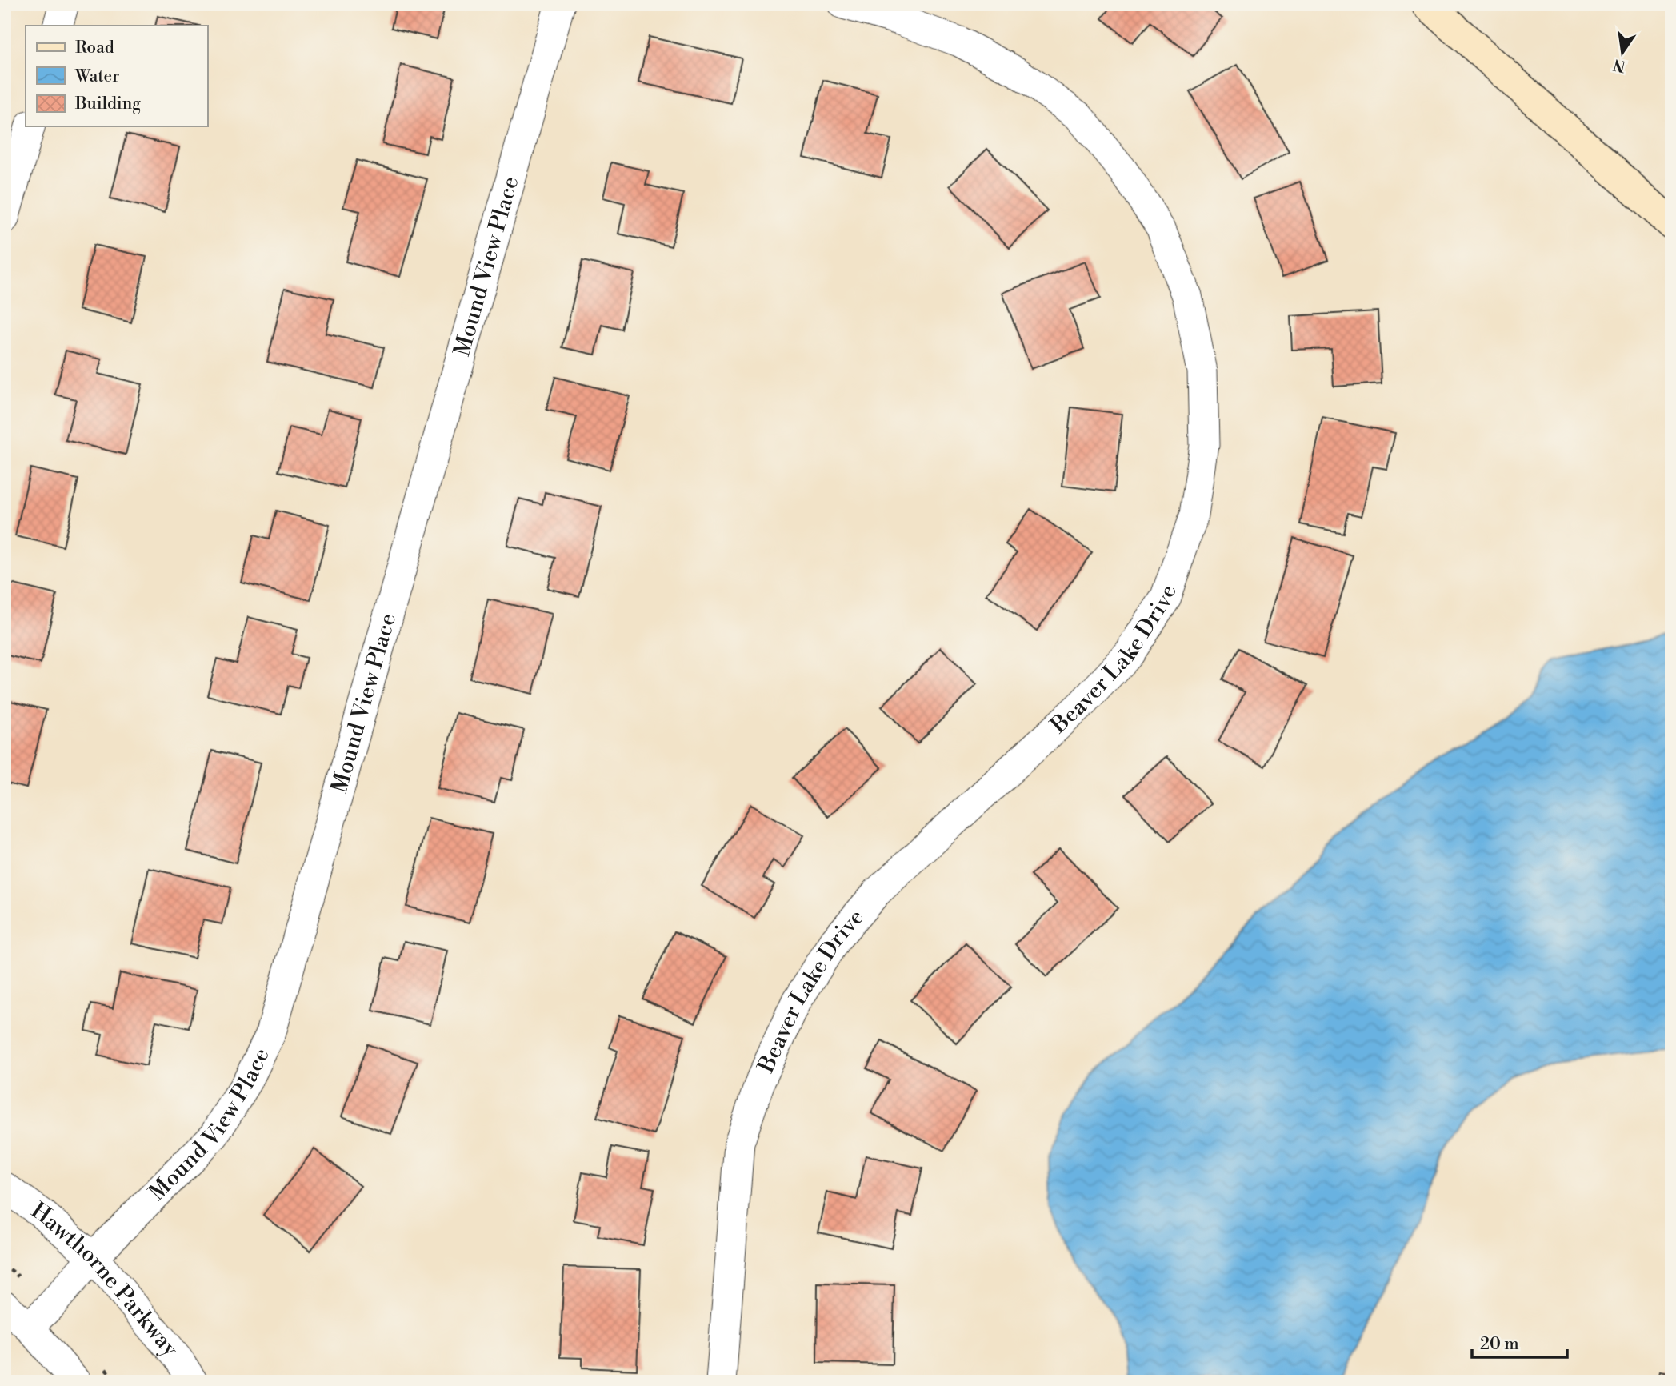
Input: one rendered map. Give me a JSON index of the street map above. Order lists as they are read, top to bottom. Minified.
{"streets":{"street":["Mound View Place","Beaver Lake Drive","Hawthorne Parkway"]},"crossings":[["Mound View Place","Hawthorne Parkway"]],"legend":["Road","Water","Building"],"scale_bar":"20 m","north":"bottom"}
